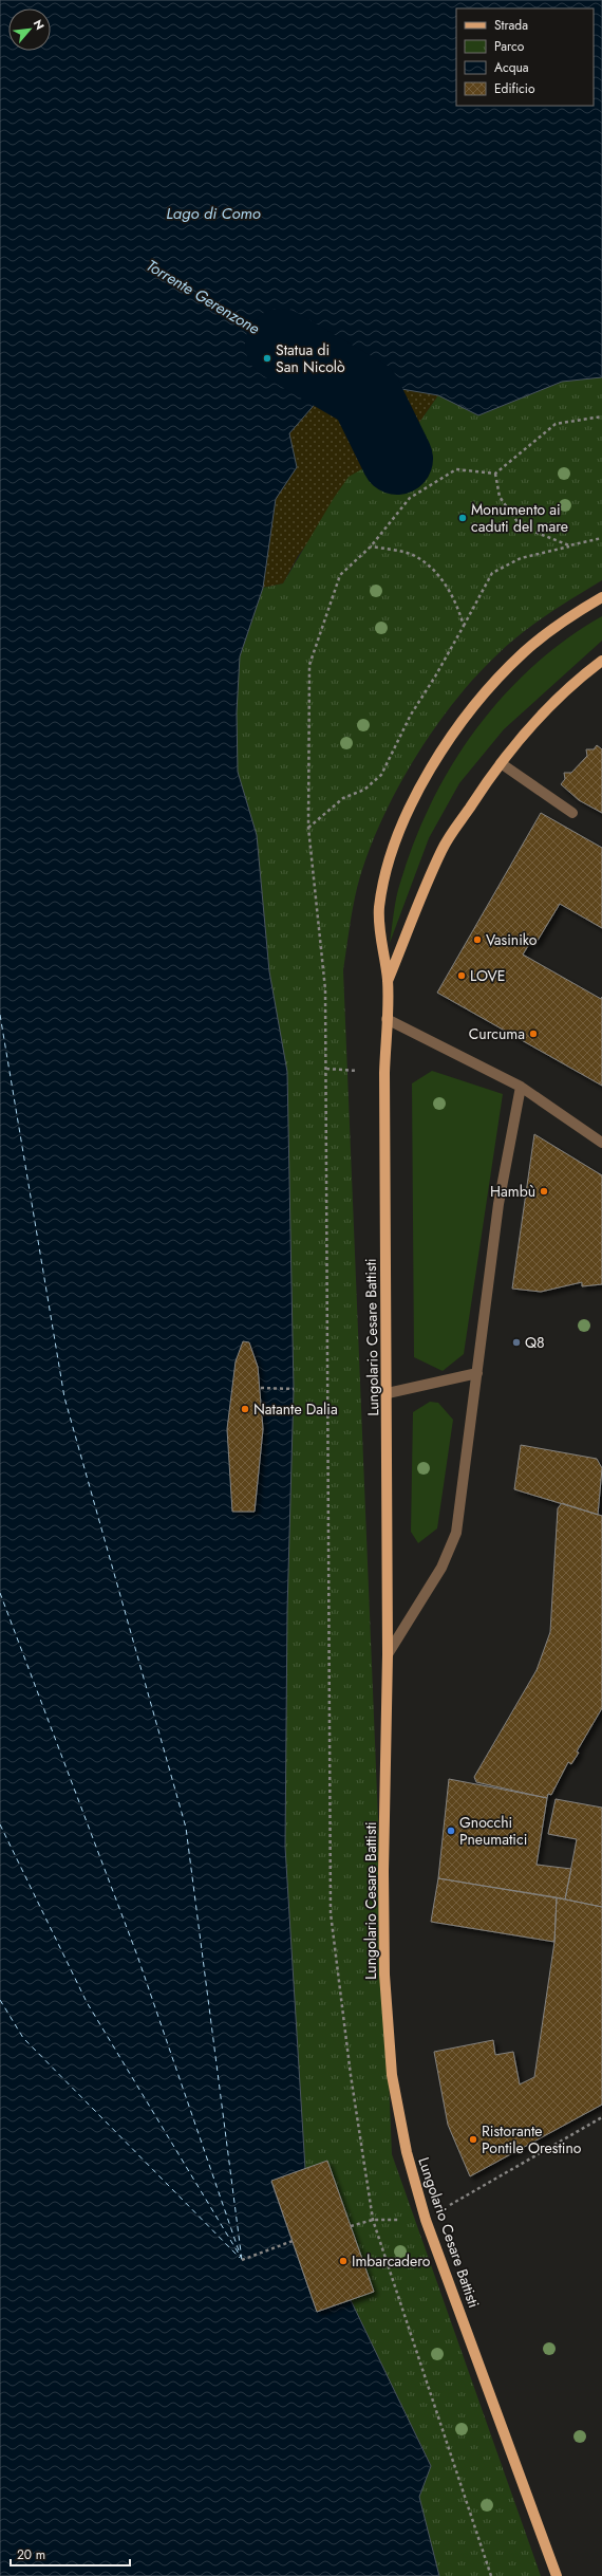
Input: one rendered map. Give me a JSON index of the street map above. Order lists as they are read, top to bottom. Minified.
{"streets":{"main road":["Lungolario Cesare Battisti"]},"water":["Lago di Como","Torrente Gerenzone"],"places":["Statua di San Nicolò","Monumento ai caduti del mare","Vasiniko","LOVE","Curcuma","Hambù","Q8","Natante Dalia","Gnocchi Pneumatici","Ristorante Pontile Orestino","Imbarcadero"],"legend":["Strada","Parco","Acqua","Edificio"],"scale_bar":"20 m","north":"top right"}
